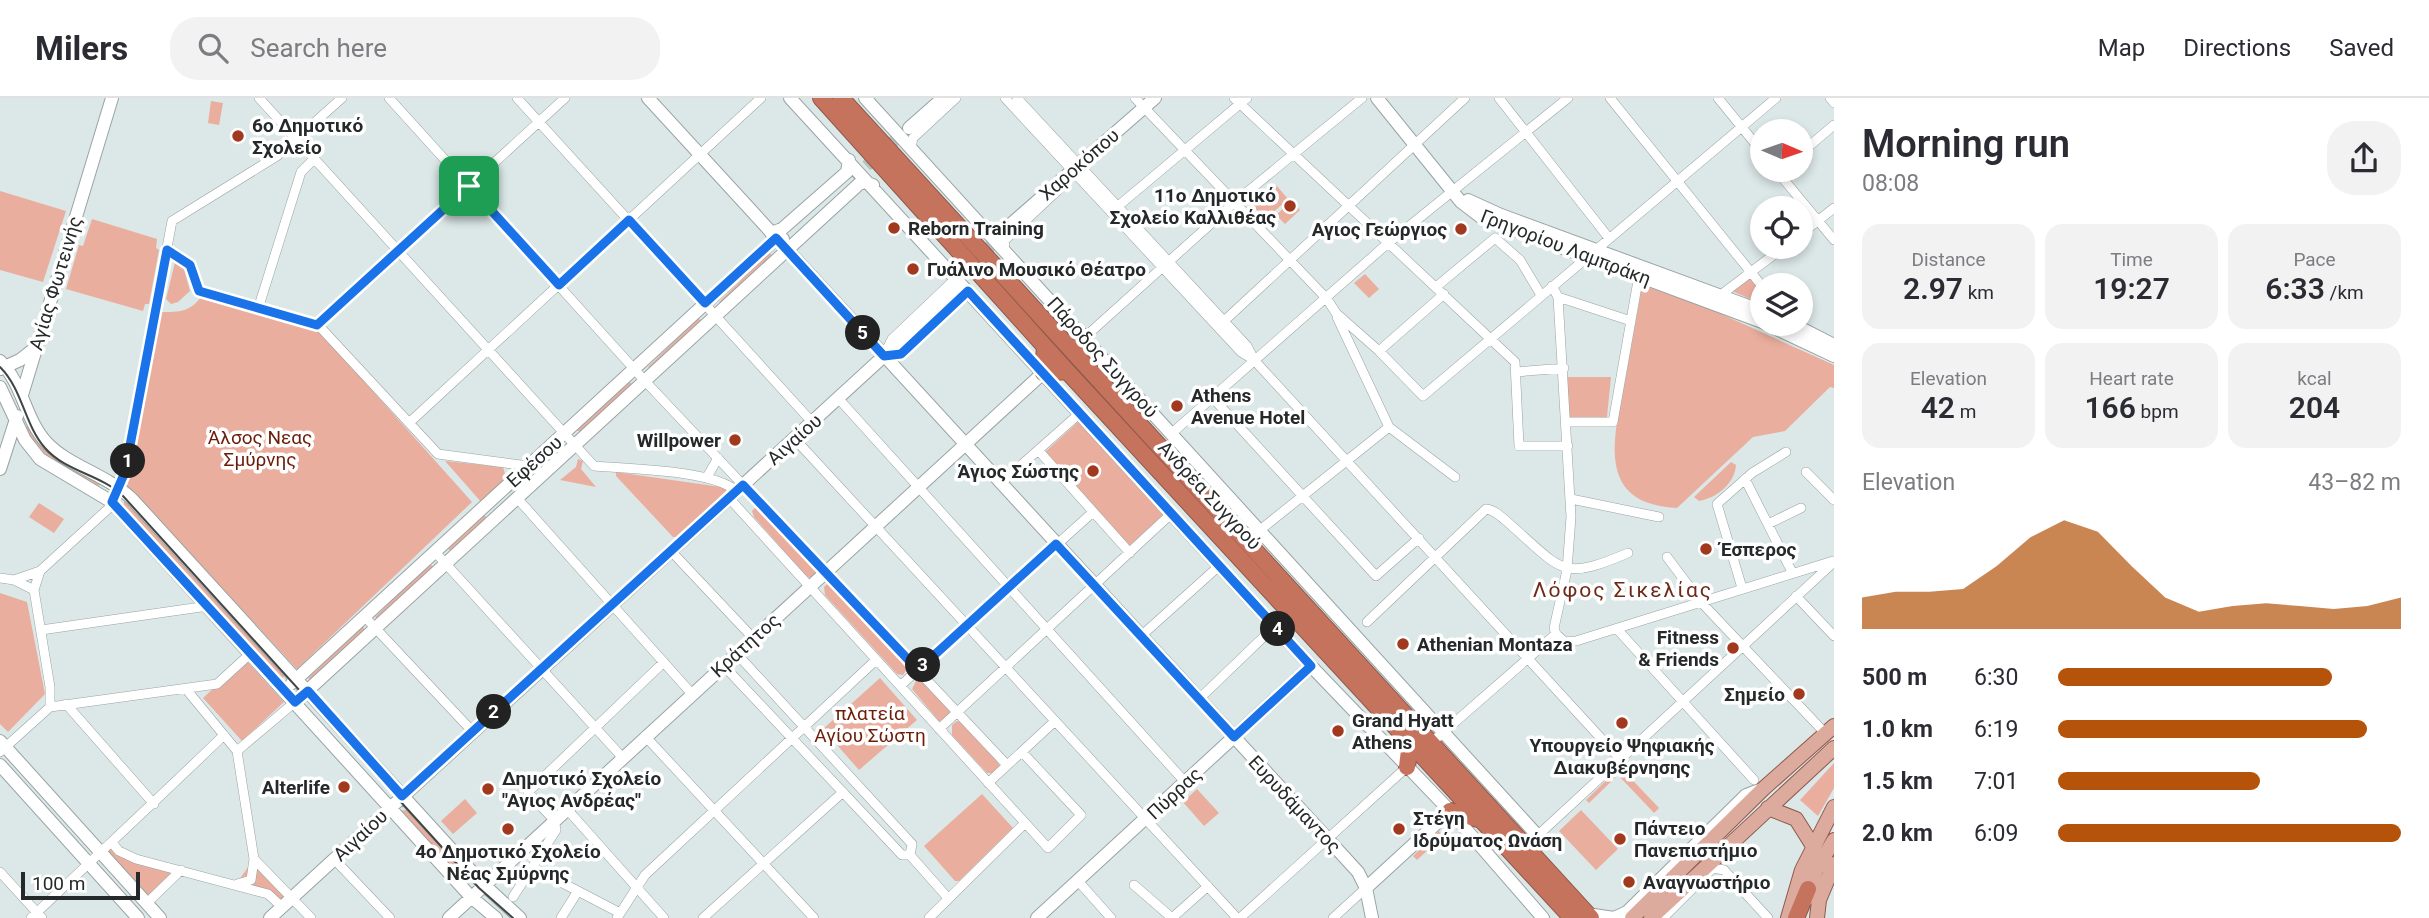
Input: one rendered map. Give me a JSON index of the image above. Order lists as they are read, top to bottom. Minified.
{"streets":{"highway":["Ανδρέα Συγγρού"],"street":["Χαροκόπου","Γρηγορίου Λαμπράκη","Αγίας Φωτεινής","Πάροδος Συγγρού","Αιγαίου","Εφέσου","Κράτητος","Πύρρας","Ευρυδάμαντος"]},"crossings":[["Χαροκόπου","Πάροδος Συγγρού"],["Πάροδος Συγγρού","Ανδρέα Συγγρού"],["Αιγαίου","Ευρυδάμαντος"],["Εφέσου","Ευρυδάμαντος"],["Κράτητος","Ευρυδάμαντος"],["Πύρρας","Ευρυδάμαντος"]],"districts":["Λόφος Σικελίας"],"parks":["Άλσος Νεας Σμύρνης","πλατεία Αγίου Σώστη"],"places":["6ο Δημοτικό Σχολείο","11ο Δημοτικό Σχολείο Καλλιθέας","Reborn Training","Αγιος Γεώργιος","Γυάλινο Μουσικό Θέατρο","Athens Avenue Hotel","Willpower","Άγιος Σώστης","Έσπερος","Athenian Montaza","Fitness & Friends","Σημείο","Υπουργείο Ψηφιακής Διακυβέρνησης","Grand Hyatt Athens","Alterlife","Δημοτικό Σχολείο \"Αγιος Ανδρέας\"","4o Δημοτικό Σχολείο Νέας Σμύρνης","Στέγη Iδρύματος Ωνάση","Πάντειο Πανεπιστήμιο","Aναγνωστήριο"],"scale_bar":"100 m","north":"right","page":{"header":"Milers","search":"Search here","nav":["Map","Directions","Saved"],"heading":["Morning run","08:08"],"stats":[["Distance","2.97 km"],["Time","19:27"],["Pace","6:33 /km"],["Elevation","42 m"],["Heart rate","166 bpm"],["kcal","204"]],"pins":["5","1","4","3","2"],"chart":["Elevation","43–82 m"],"list":[{"name":"500 m","note":"6:30"},{"name":"1.0 km","note":"6:19"},{"name":"1.5 km","note":"7:01"},{"name":"2.0 km","note":"6:09"}],"scale":"100 m"}}
